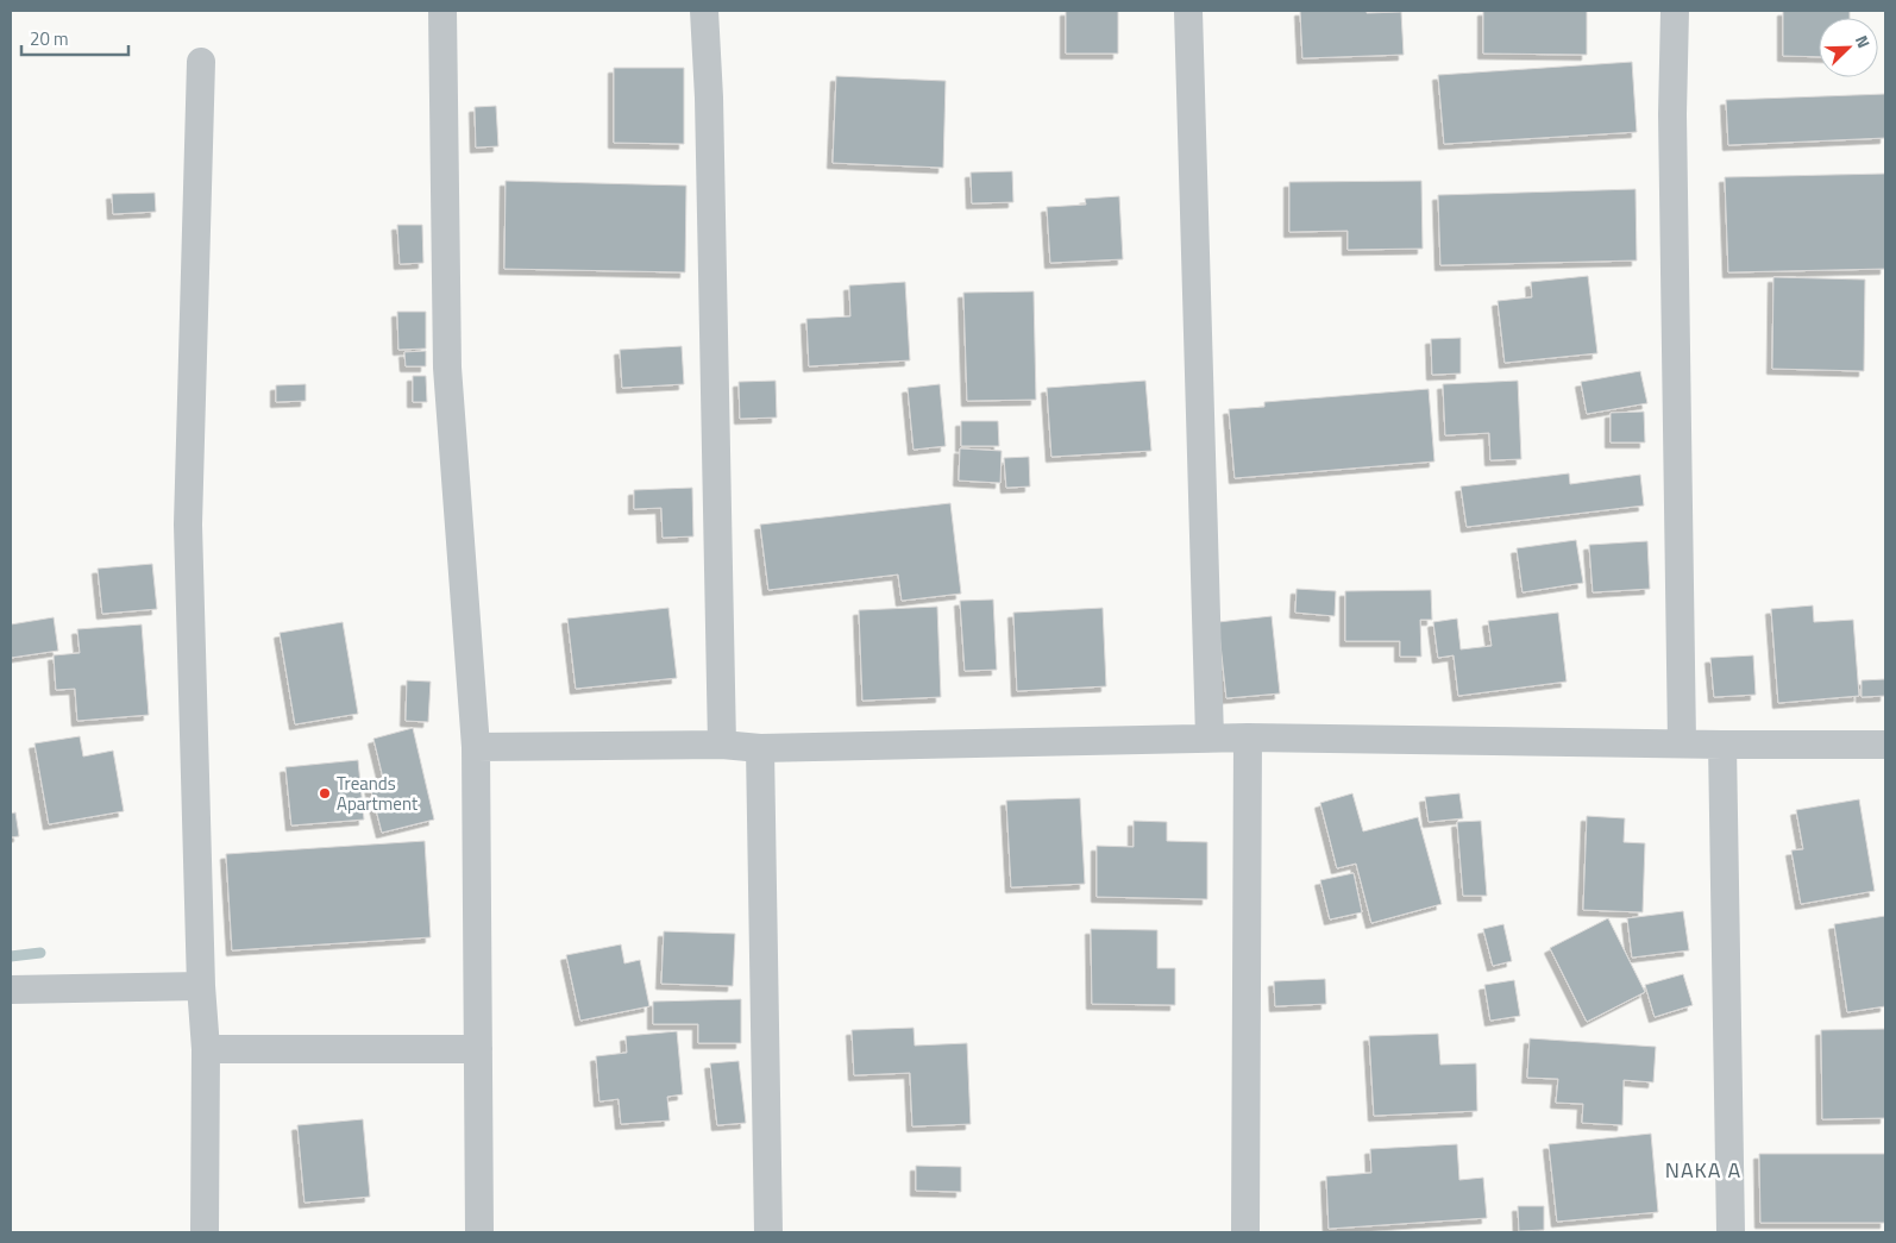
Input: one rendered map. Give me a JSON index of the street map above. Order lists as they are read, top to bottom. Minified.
{"districts":["NAKA A"],"places":["Treands Apartment"],"scale_bar":"20 m","north":"top right"}
